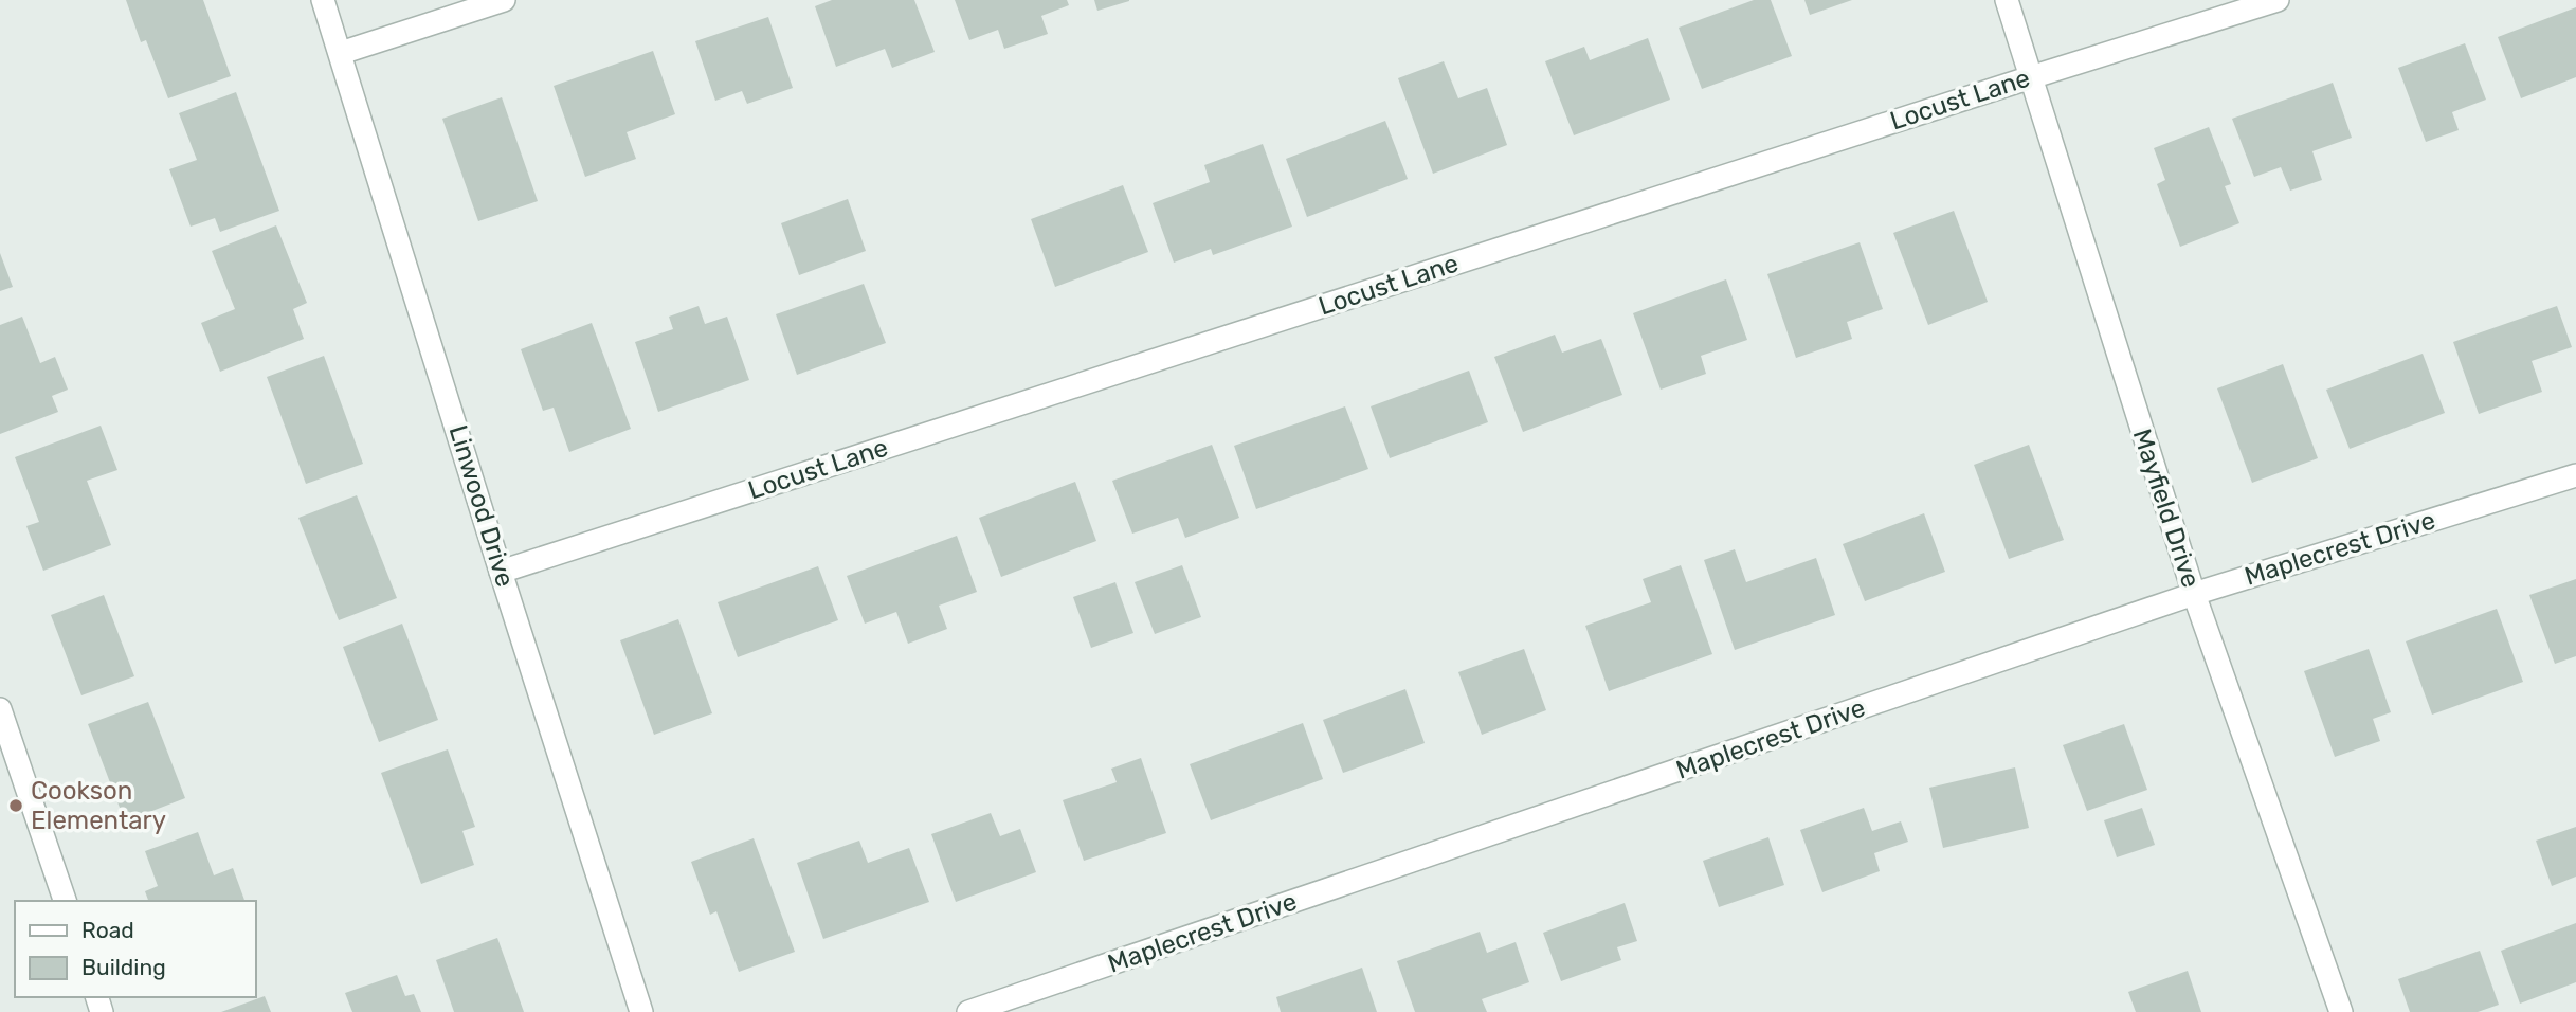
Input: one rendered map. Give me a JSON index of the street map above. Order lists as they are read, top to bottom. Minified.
{"streets":{"street":["Locust Lane","Linwood Drive","Mayfield Drive","Maplecrest Drive"]},"crossings":[["Locust Lane","Linwood Drive"],["Locust Lane","Mayfield Drive"],["Mayfield Drive","Maplecrest Drive"]],"places":["Cookson Elementary"],"legend":["Road","Building"]}
